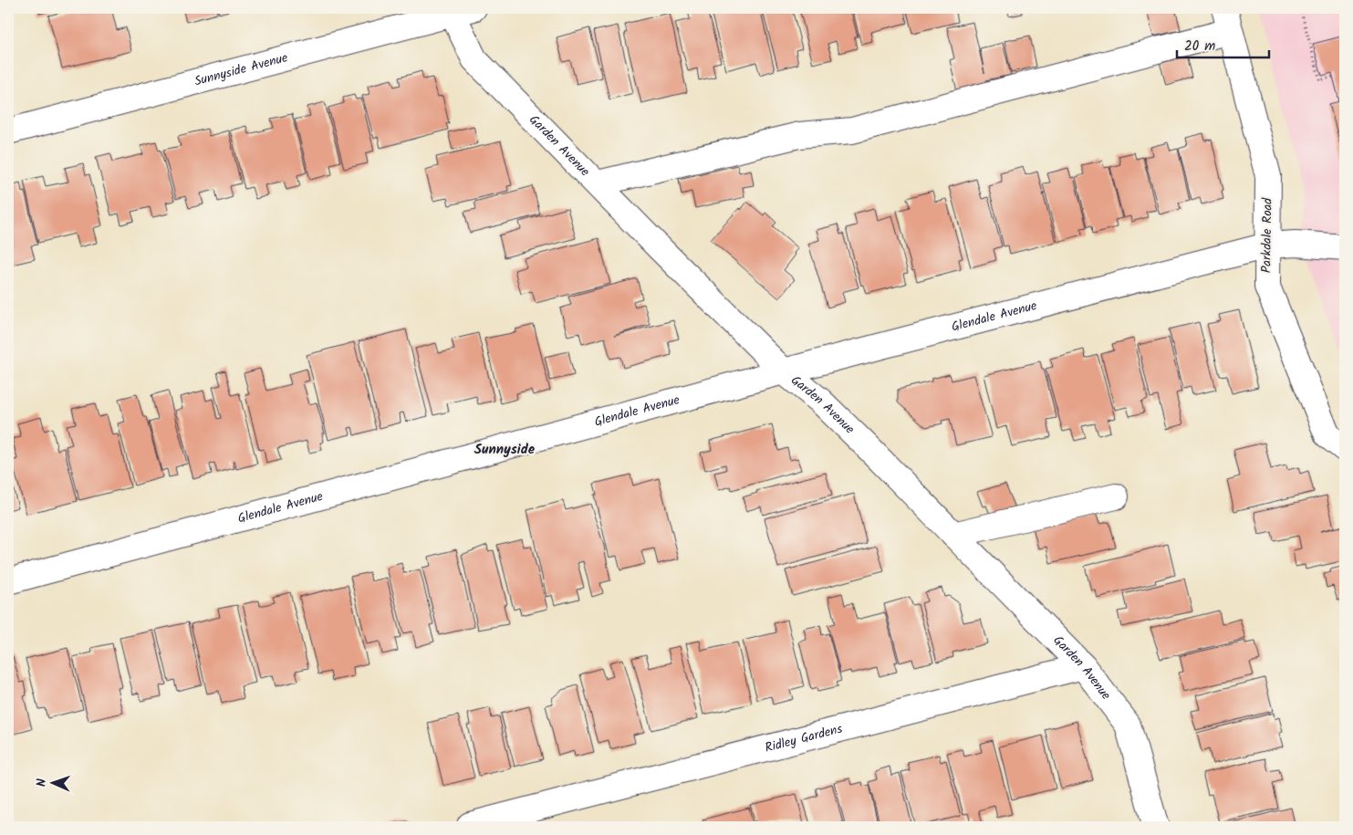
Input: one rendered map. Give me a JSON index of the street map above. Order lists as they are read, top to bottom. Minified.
{"streets":{"street":["Sunnyside Avenue","Garden Avenue","Parkdale Road","Glendale Avenue","Ridley Gardens"]},"crossings":[["Sunnyside Avenue","Garden Avenue"],["Garden Avenue","Glendale Avenue"],["Garden Avenue","Ridley Gardens"],["Parkdale Road","Glendale Avenue"]],"districts":["Sunnyside"],"scale_bar":"20 m","north":"left"}
